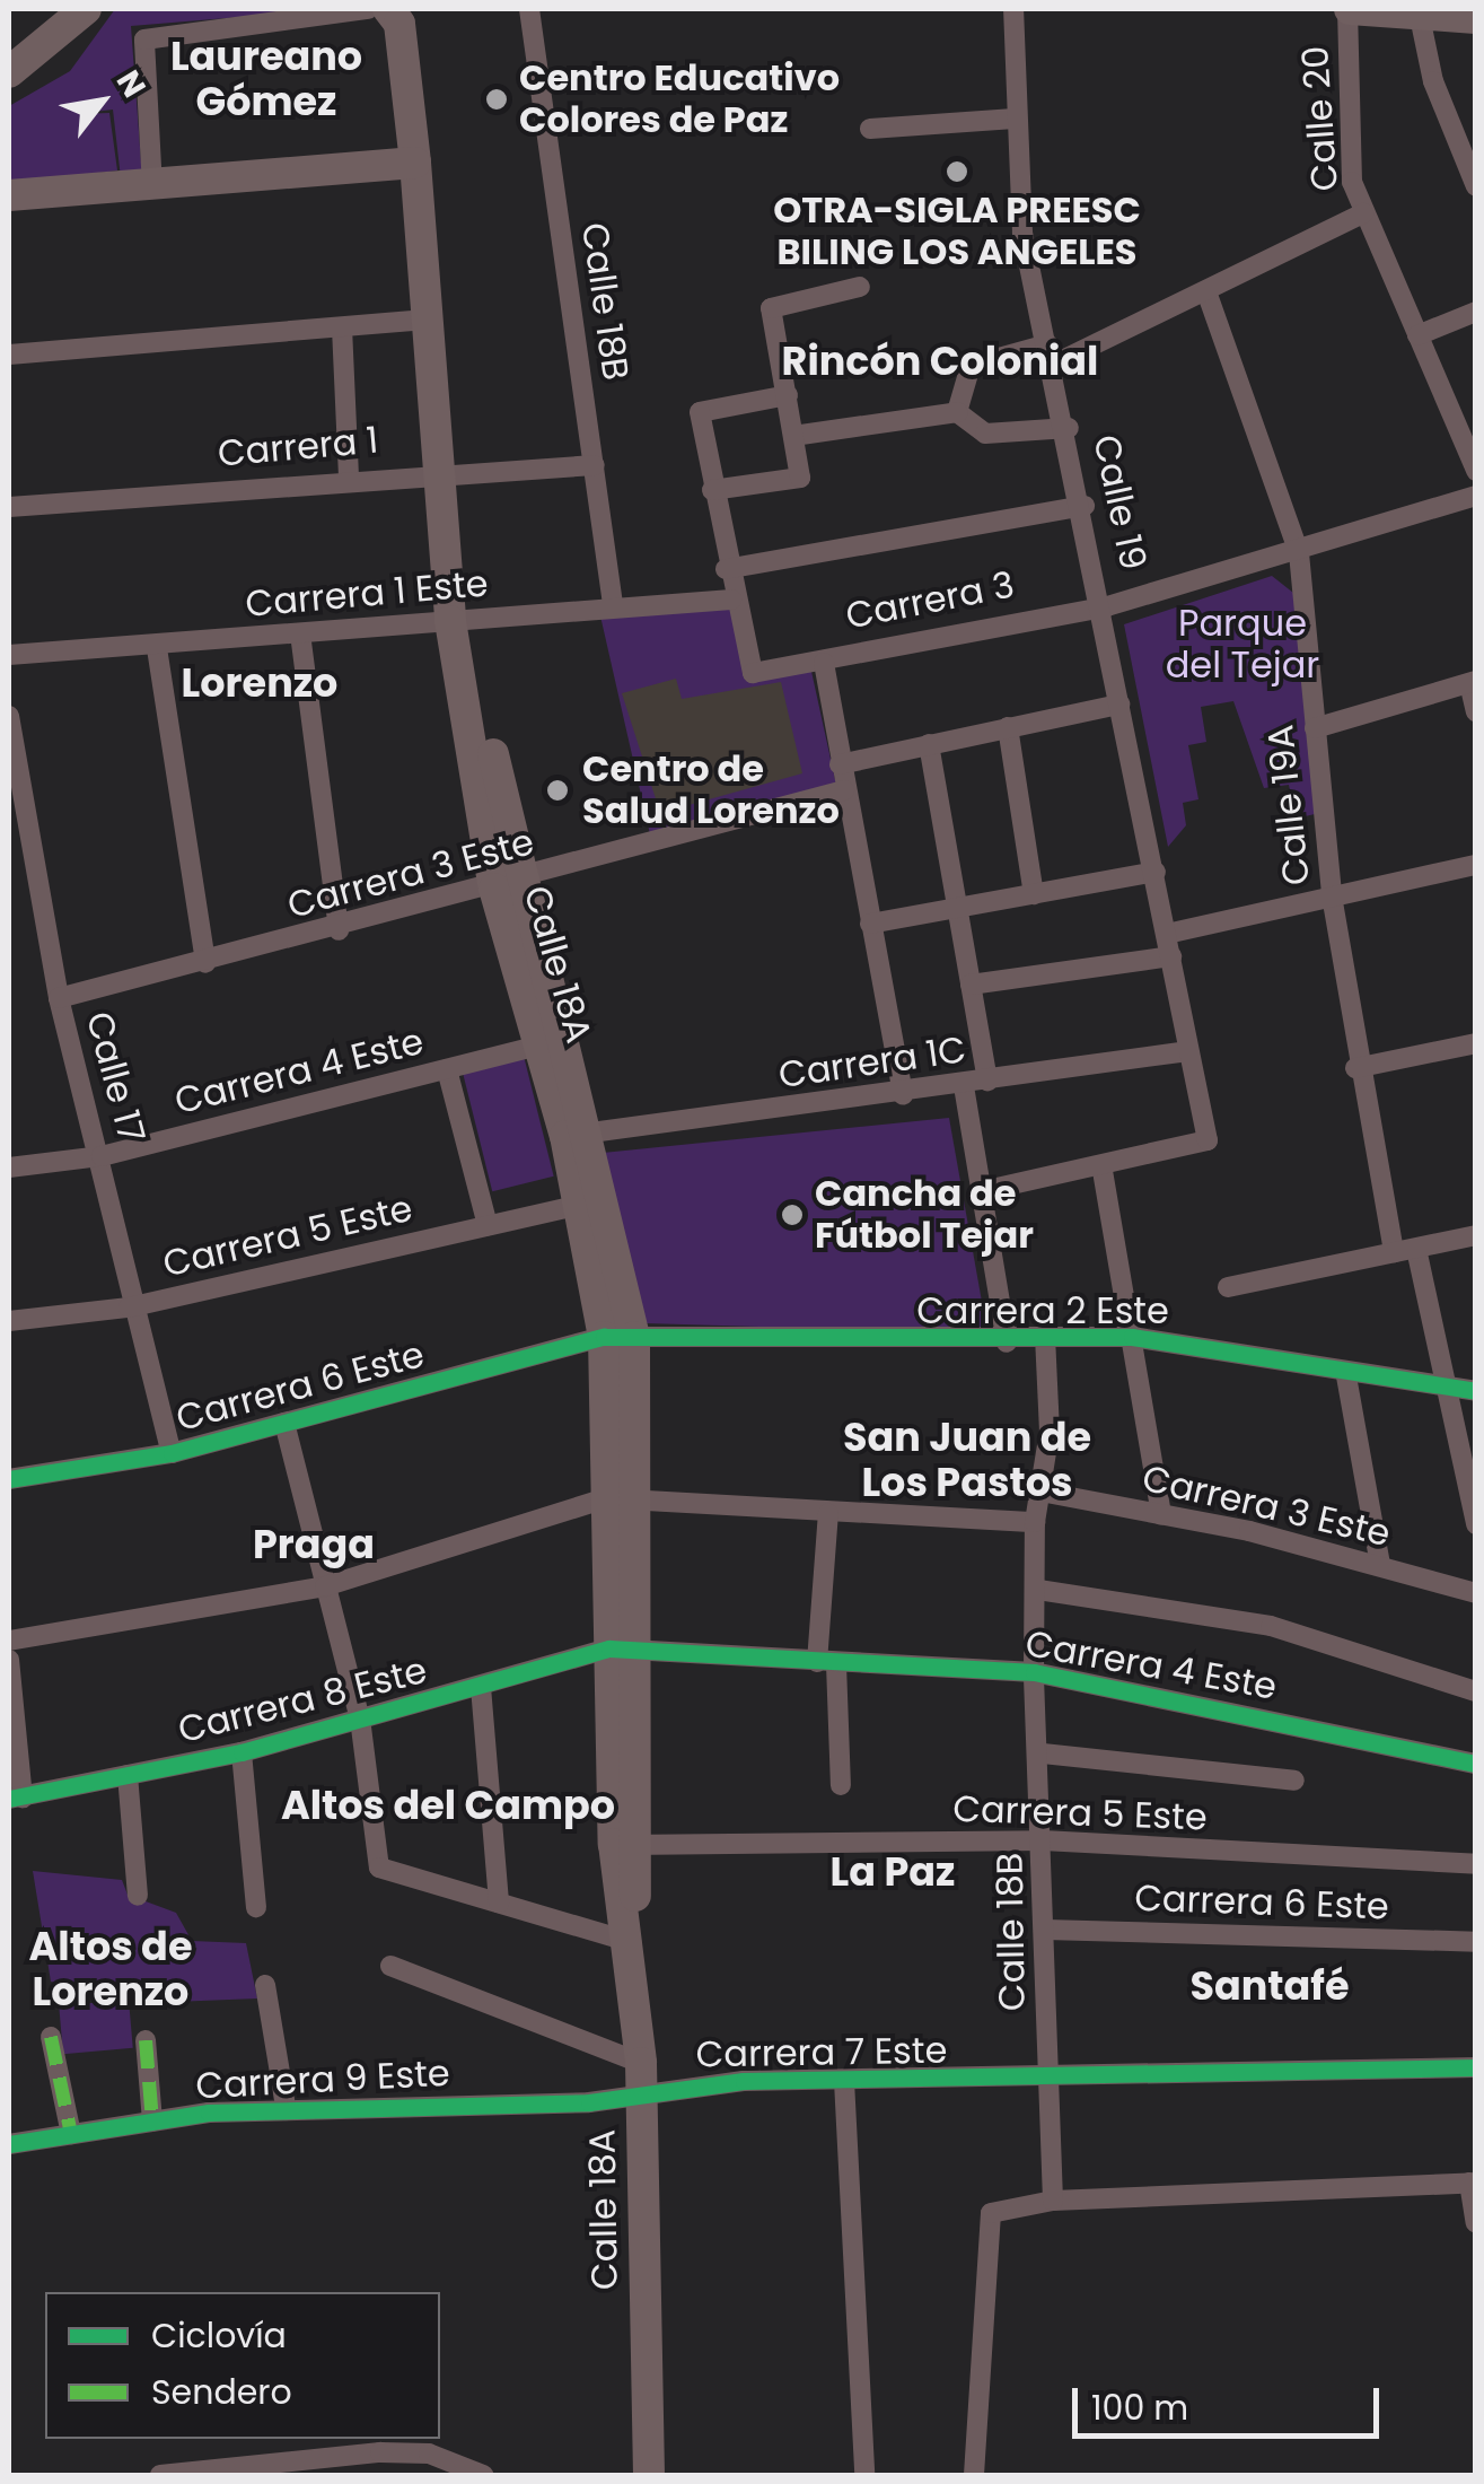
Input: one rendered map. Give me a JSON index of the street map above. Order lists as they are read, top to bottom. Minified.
{"streets":{"main road":["Calle 18A"],"street":["Calle 20","Calle 18B","Carrera 1","Calle 19","Carrera 1 Este","Carrera 3","Calle 19A","Carrera 3 Este","Carrera 1C","Carrera 4 Este","Calle 17","Carrera 5 Este","Carrera 2 Este","Carrera 6 Este","Carrera 8 Este","Carrera 7 Este","Carrera 9 Este"]},"crossings":[["Calle 18B","Carrera 1"],["Calle 18B","Carrera 1 Este"],["Calle 18B","Carrera 3 Este"],["Calle 18B","Carrera 4 Este"],["Calle 18B","Carrera 5 Este"],["Calle 18B","Carrera 2 Este"],["Calle 18B","Carrera 6 Este"],["Calle 18B","Carrera 7 Este"],["Carrera 1","Calle 18A"],["Calle 19","Carrera 3"],["Calle 19","Carrera 1C"],["Carrera 1 Este","Calle 18A"],["Carrera 3","Calle 19A"],["Carrera 3","Carrera 3 Este"],["Carrera 3","Carrera 1C"],["Carrera 3 Este","Calle 18A"],["Carrera 3 Este","Calle 17"],["Calle 18A","Carrera 1C"],["Calle 18A","Carrera 4 Este"],["Calle 18A","Carrera 5 Este"],["Calle 18A","Carrera 2 Este"],["Calle 18A","Carrera 6 Este"],["Calle 18A","Carrera 8 Este"],["Calle 18A","Carrera 7 Este"],["Calle 18A","Carrera 9 Este"],["Carrera 4 Este","Calle 17"],["Carrera 4 Este","Carrera 8 Este"],["Calle 17","Carrera 5 Este"],["Calle 17","Carrera 6 Este"],["Carrera 2 Este","Carrera 6 Este"],["Carrera 7 Este","Carrera 9 Este"]],"districts":["Laureano Gómez","Rincón Colonial","Lorenzo","San Juan de Los Pastos","Praga","Altos del Campo","La Paz","Altos de Lorenzo","Santafé"],"parks":["Parque del Tejar"],"places":["Centro Educativo Colores de Paz","OTRA-SIGLA PREESC BILING LOS ANGELES","Centro de Salud Lorenzo","Cancha de Fútbol Tejar"],"legend":["Ciclovía","Sendero"],"scale_bar":"100 m","north":"top right"}
